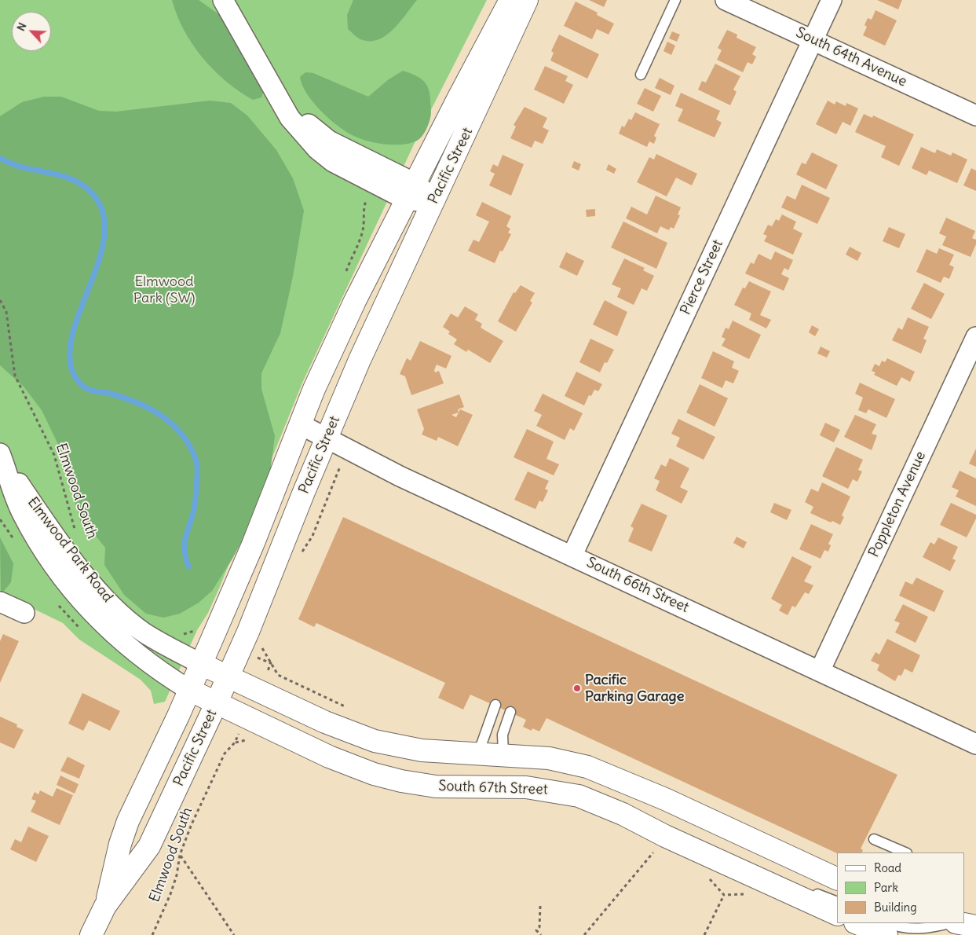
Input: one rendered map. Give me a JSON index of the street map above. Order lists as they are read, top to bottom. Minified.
{"streets":{"main road":["Pacific Street","Elmwood Park Road","South 67th Street"],"street":["South 64th Avenue","Pierce Street","Poppleton Avenue","South 66th Street"],"path":["Elmwood South"]},"crossings":[["South 64th Avenue","Pierce Street"],["Pacific Street","Elmwood Park Road"],["Pacific Street","South 66th Street"],["Pacific Street","South 67th Street"],["Pierce Street","South 66th Street"],["Poppleton Avenue","South 66th Street"],["Elmwood Park Road","South 67th Street"]],"parks":["Elmwood Park (SW)"],"places":["Pacific Parking Garage"],"legend":["Road","Park","Building"],"north":"top left"}
